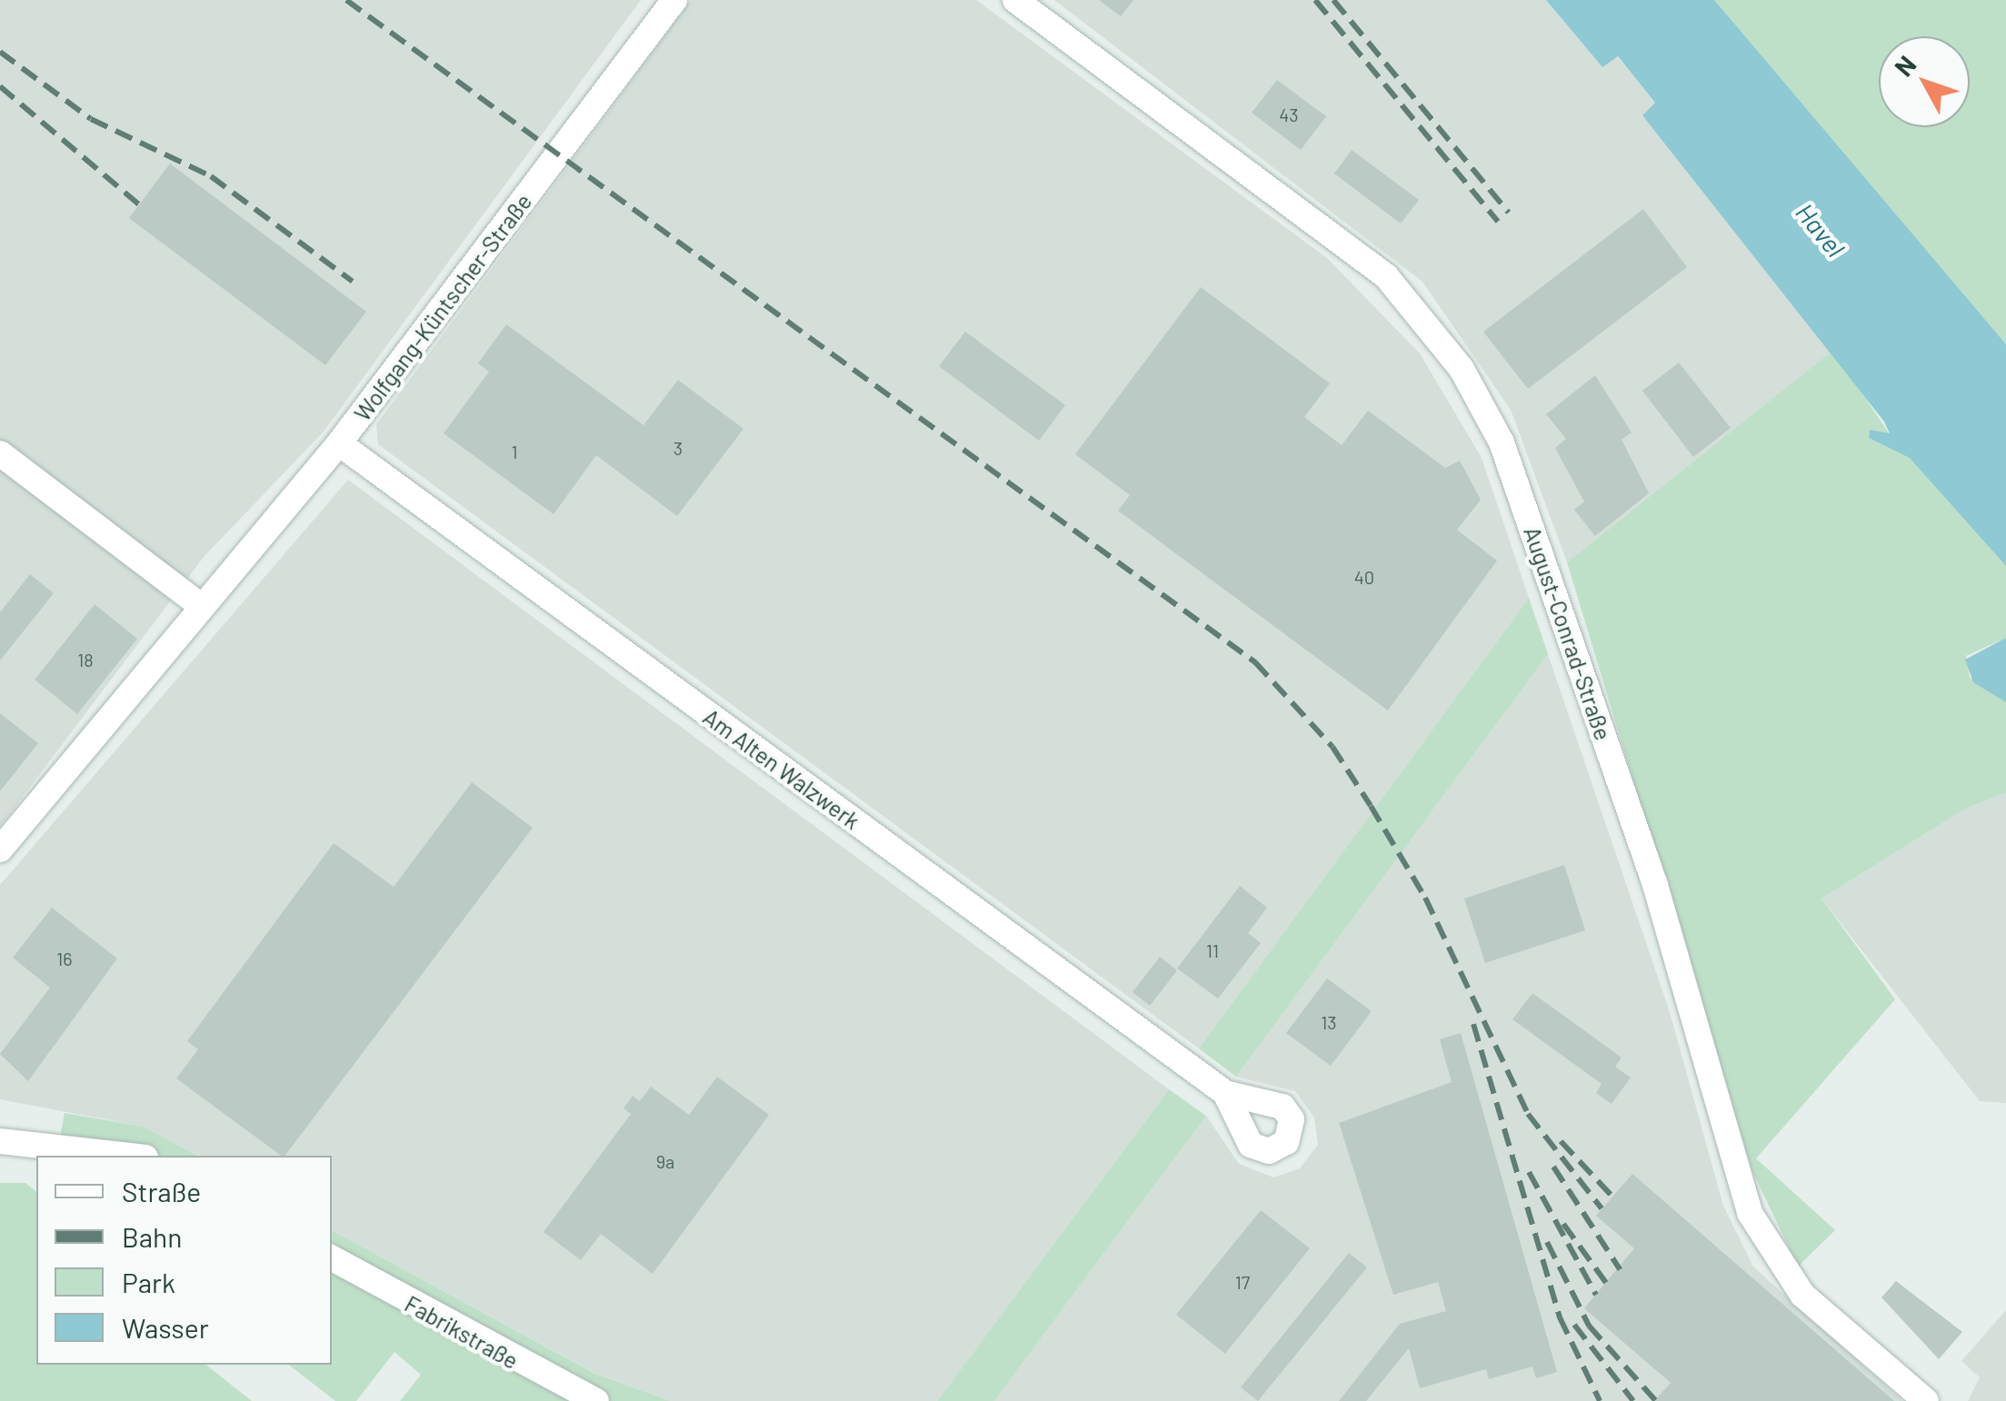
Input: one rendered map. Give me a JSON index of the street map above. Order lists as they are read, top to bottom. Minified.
{"streets":{"street":["Wolfgang-Küntscher-Straße","August-Conrad-Straße","Am Alten Walzwerk","Fabrikstraße"]},"crossings":[["Wolfgang-Küntscher-Straße","Am Alten Walzwerk"]],"water":["Havel"],"house_numbers":["43","3","1","40","18","11","16","13","9a","17"],"legend":["Straße","Bahn","Park","Wasser"],"north":"top left"}
